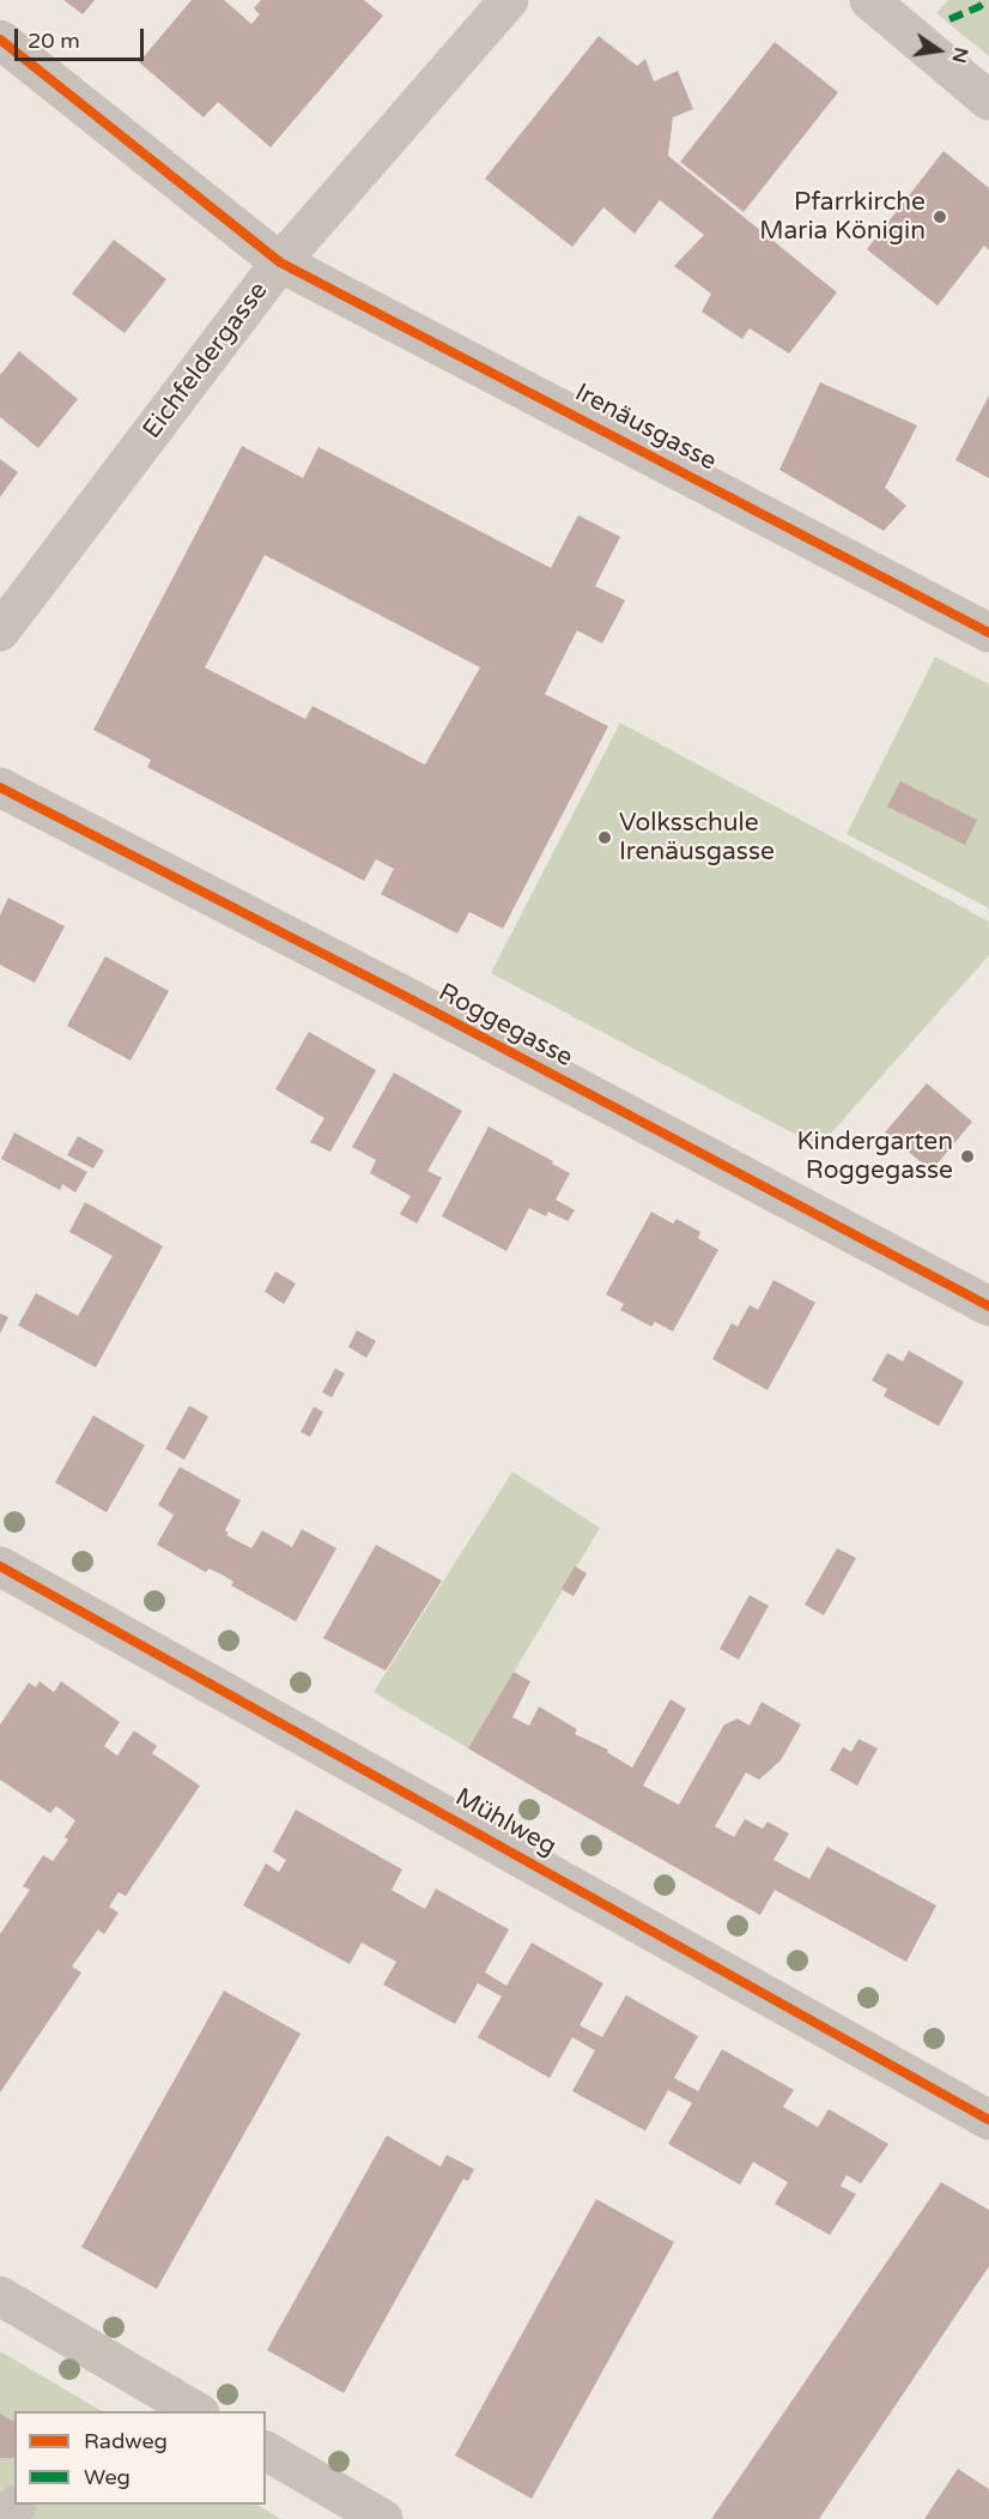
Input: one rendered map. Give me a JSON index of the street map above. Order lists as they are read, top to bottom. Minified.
{"streets":{"street":["Eichfeldergasse","Irenäusgasse","Roggegasse","Mühlweg"]},"crossings":[["Eichfeldergasse","Irenäusgasse"]],"places":["Pfarrkirche Maria Königin","Volksschule Irenäusgasse","Kindergarten Roggegasse"],"legend":["Radweg","Weg"],"scale_bar":"20 m","north":"right"}
